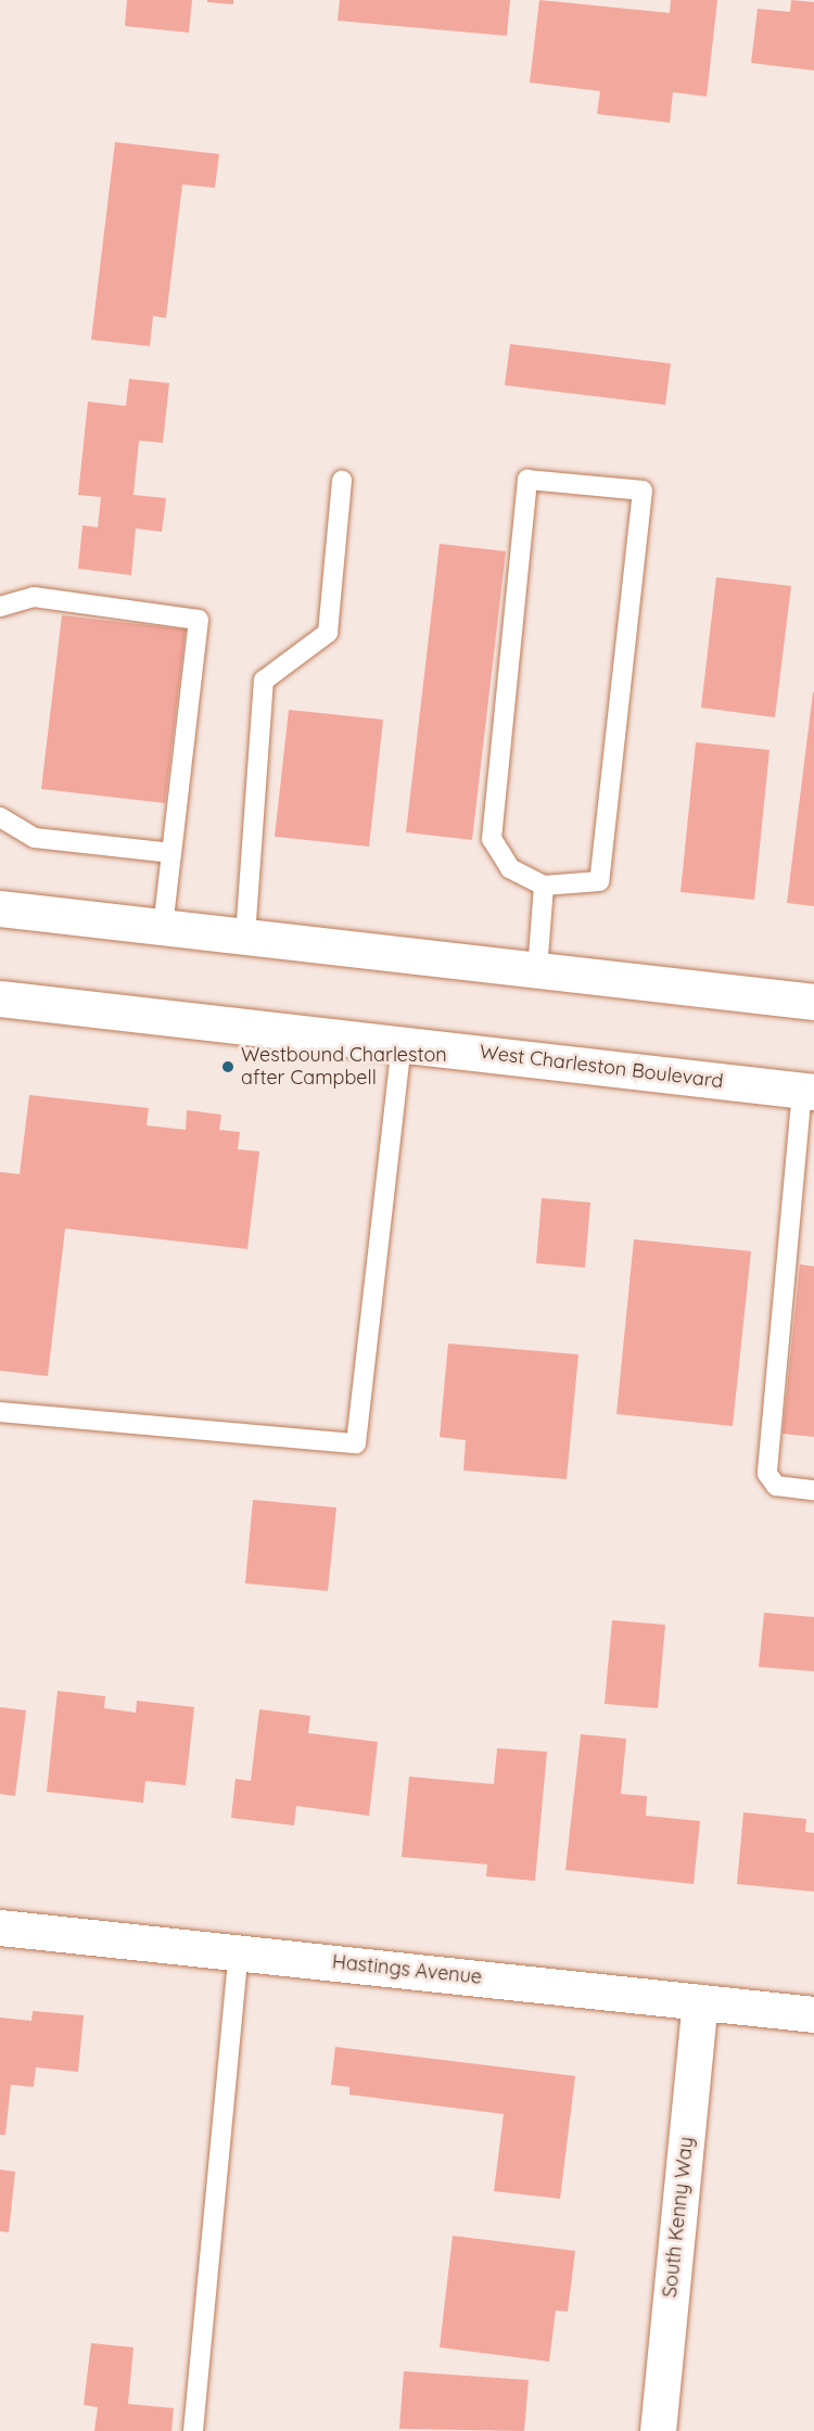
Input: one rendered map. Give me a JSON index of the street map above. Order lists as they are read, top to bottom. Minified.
{"streets":{"main road":["West Charleston Boulevard","Hastings Avenue","South Kenny Way"]},"crossings":[["Hastings Avenue","South Kenny Way"]],"places":["Westbound Charleston after Campbell"]}
